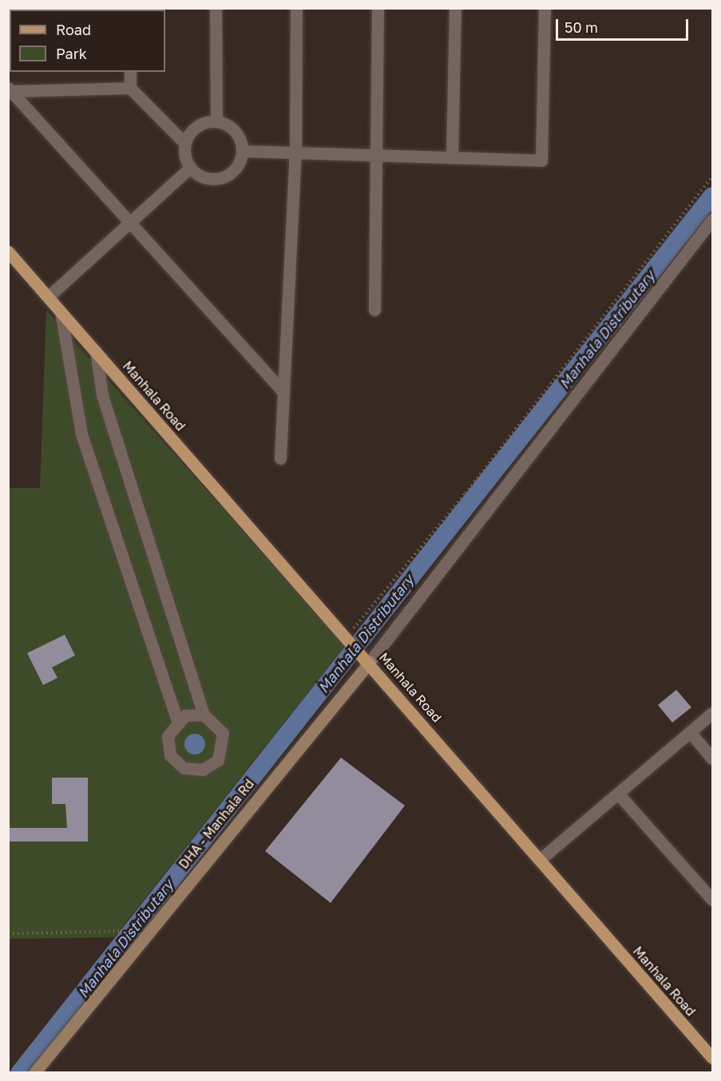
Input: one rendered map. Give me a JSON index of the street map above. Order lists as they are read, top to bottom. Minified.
{"streets":{"main road":["Manhala Road","DHA - Manhala Rd"]},"crossings":[["Manhala Road","DHA - Manhala Rd"]],"water":["Manhala Distributary"],"legend":["Road","Park"],"scale_bar":"50 m"}
